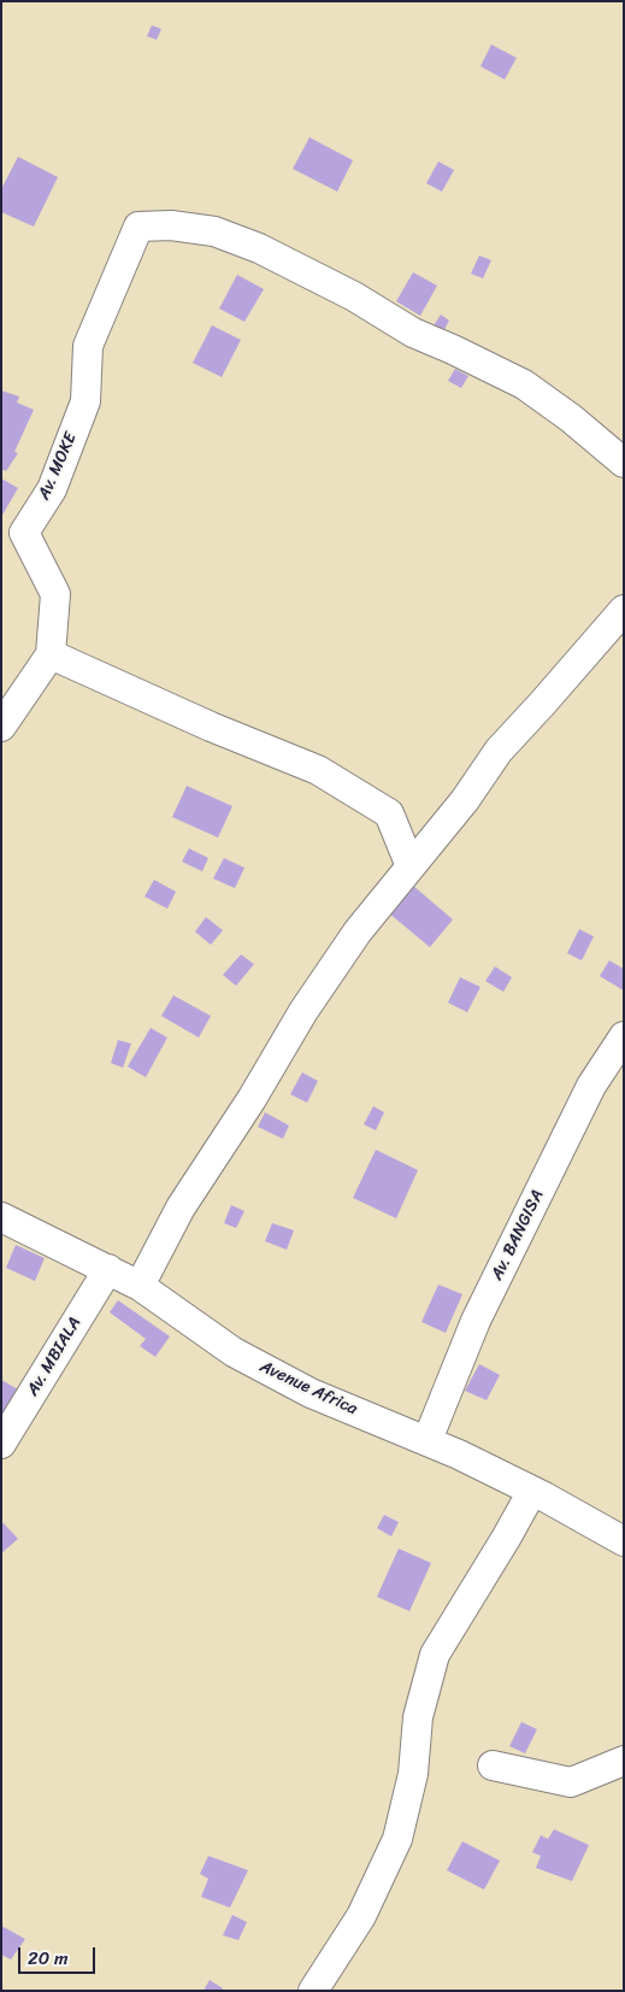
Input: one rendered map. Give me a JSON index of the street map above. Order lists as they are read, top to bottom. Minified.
{"streets":{"street":["Av. MOKE","Av. BANGISA","Av. MBIALA","Avenue Africa"]},"crossings":[["Av. BANGISA","Avenue Africa"],["Av. MBIALA","Avenue Africa"]],"scale_bar":"20 m"}
